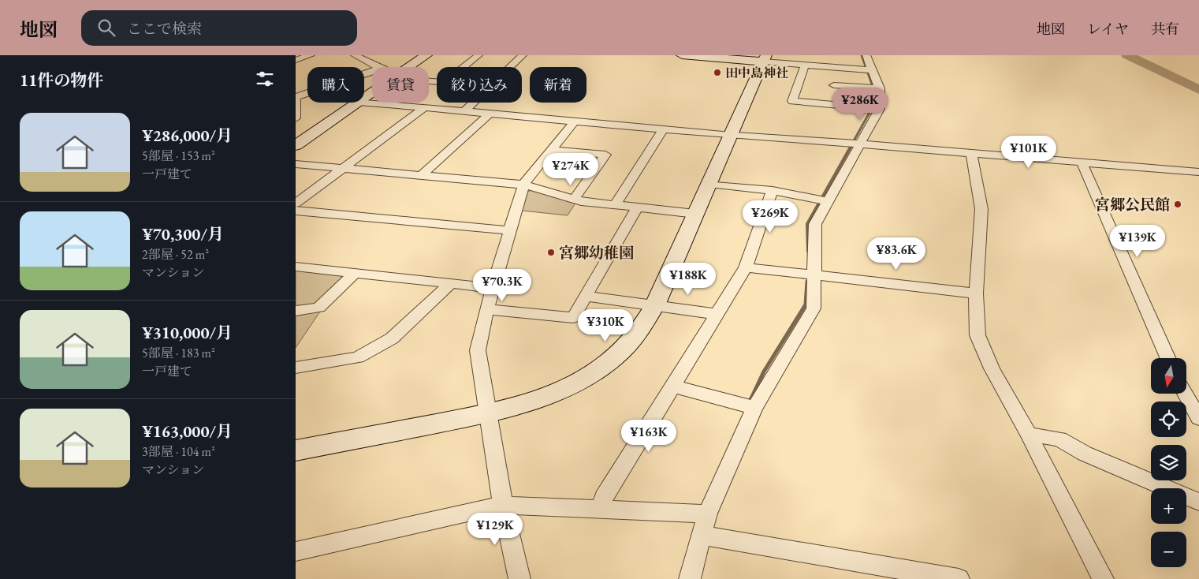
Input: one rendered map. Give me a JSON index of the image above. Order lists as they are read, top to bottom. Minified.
{"places":["田中島神社","宮郷公民館","宮郷幼稚園"],"north":"bottom","page":{"header":"地図","search":"ここで検索","nav":["地図","レイヤ","共有"],"heading":"11件の物件","chip":["購入","賃貸","絞り込み","新着"],"price":["¥286K","¥101K","¥274K","¥269K","¥139K","¥83.6K","¥188K","¥70.3K","¥310K","¥163K","¥129K"],"list":[{"name":"¥286,000/月","note":"5部屋 · 153 m² · 一戸建て"},{"name":"¥70,300/月","note":"2部屋 · 52 m² · マンション"},{"name":"¥310,000/月","note":"5部屋 · 183 m² · 一戸建て"},{"name":"¥163,000/月","note":"3部屋 · 104 m² · マンション"}],"map_buttons":["+","−"]}}
